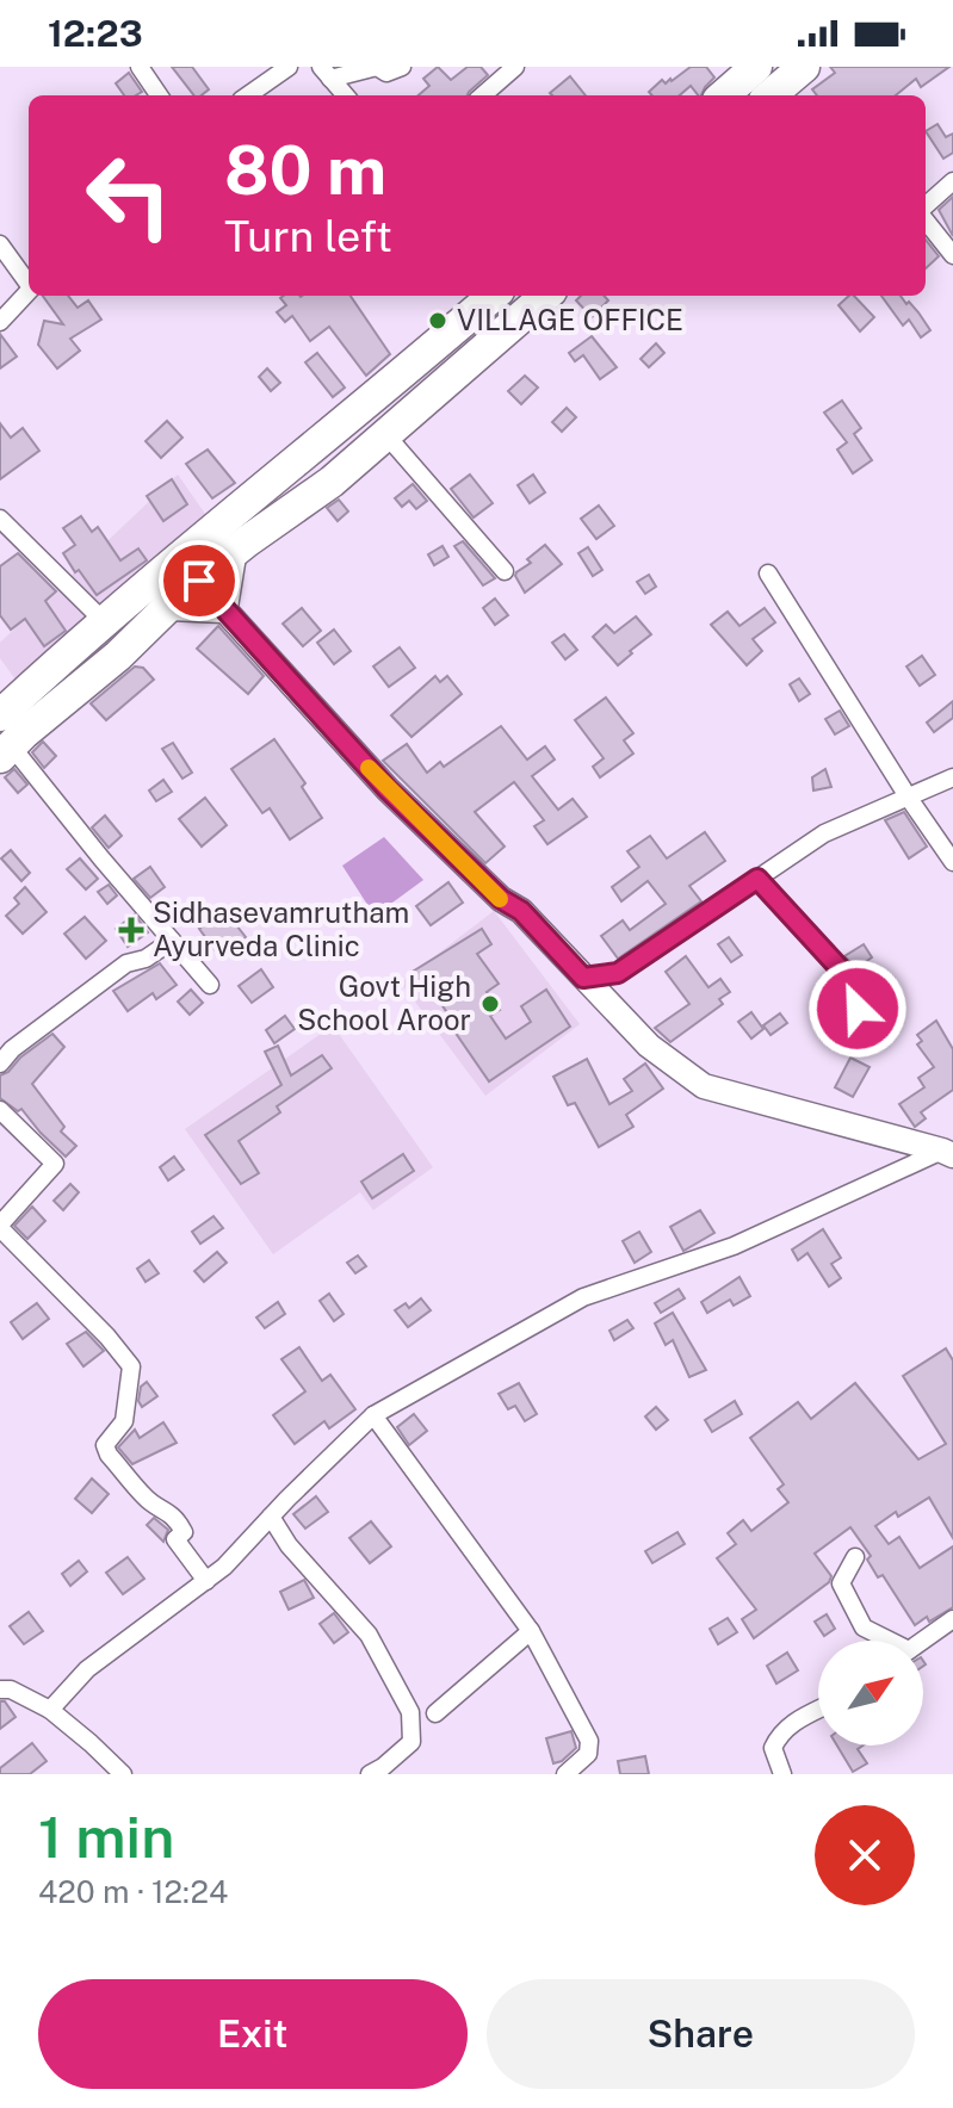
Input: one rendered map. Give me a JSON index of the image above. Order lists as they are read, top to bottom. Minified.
{"places":{"other":["VILLAGE OFFICE","Govt High School Aroor"],"health":["Sidhasevamrutham Ayurveda Clinic"]},"north":"top right","page":{"status":"12:23","turn":["80 m","Turn left"],"heading":["1 min","420 m · 12:24"],"buttons":["Exit","Share"]}}
